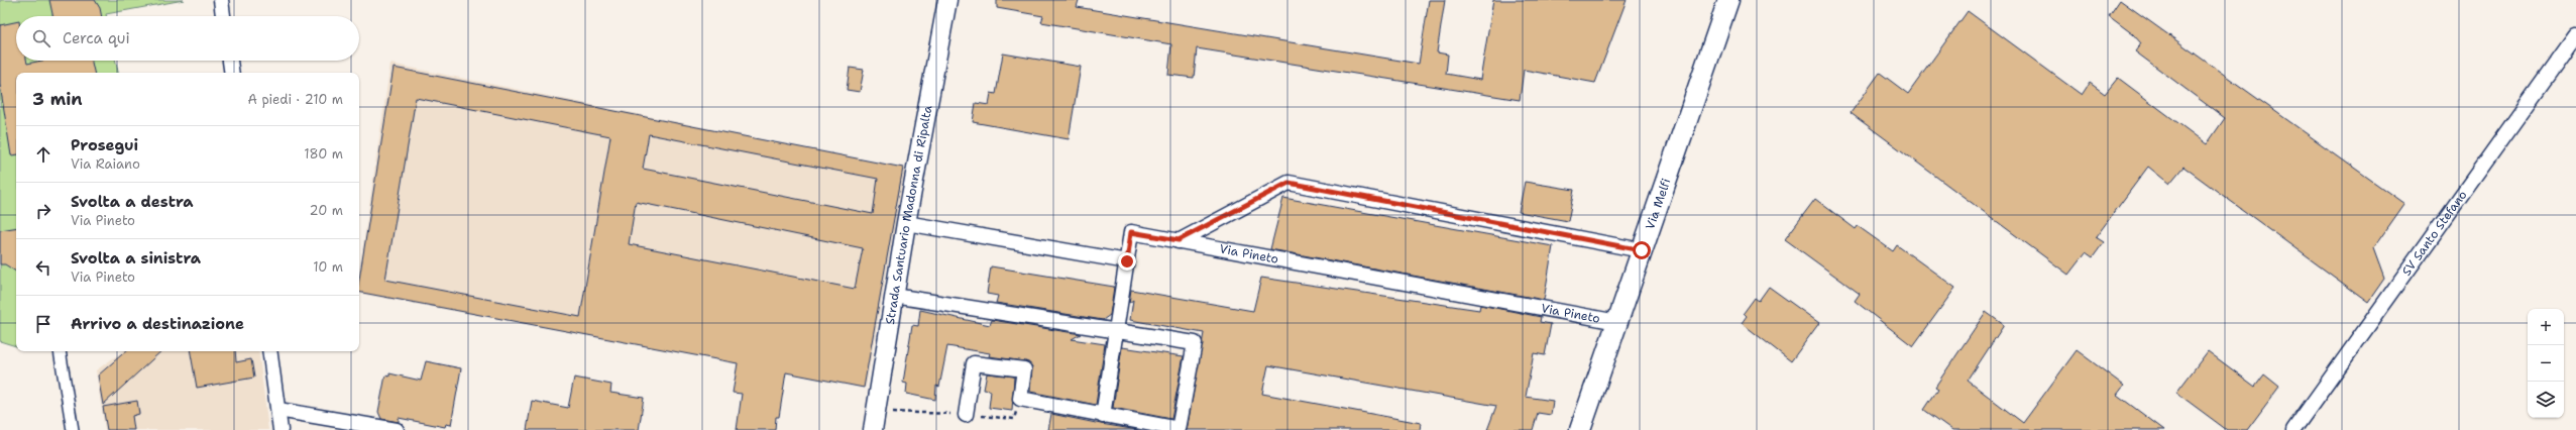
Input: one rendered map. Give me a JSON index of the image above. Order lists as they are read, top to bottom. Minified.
{"streets":{"main road":["Via Melfi"],"street":["Strada Santuario Madonna di Ripalta","SV Santo Stefano","Via Pineto"]},"crossings":[["Via Melfi","Via Pineto"]],"page":{"search":"Cerca qui","heading":["3 min","A piedi · 210 m"],"list":[["Prosegui","Via Raiano","180 m"],["Svolta a destra","Via Pineto","20 m"],["Svolta a sinistra","Via Pineto","10 m"],"Arrivo a destinazione"],"map_buttons":["+","−"]}}
